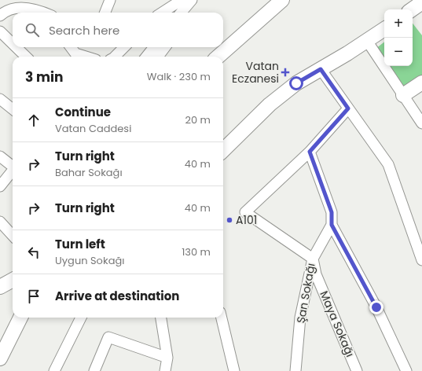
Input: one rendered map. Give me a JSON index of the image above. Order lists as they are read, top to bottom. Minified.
{"streets":{"street":["Şan Sokağı","Maya Sokağı"]},"crossings":[["Şan Sokağı","Maya Sokağı"]],"places":{"health":["Vatan Eczanesi"],"other":["A101"]},"page":{"map_buttons":["+","−"],"search":"Search here","heading":["3 min","Walk · 230 m"],"list":[["Continue","Vatan Caddesi","20 m"],["Turn right","Bahar Sokağı","40 m"],["Turn right","40 m"],["Turn left","Uygun Sokağı","130 m"],"Arrive at destination"]}}
